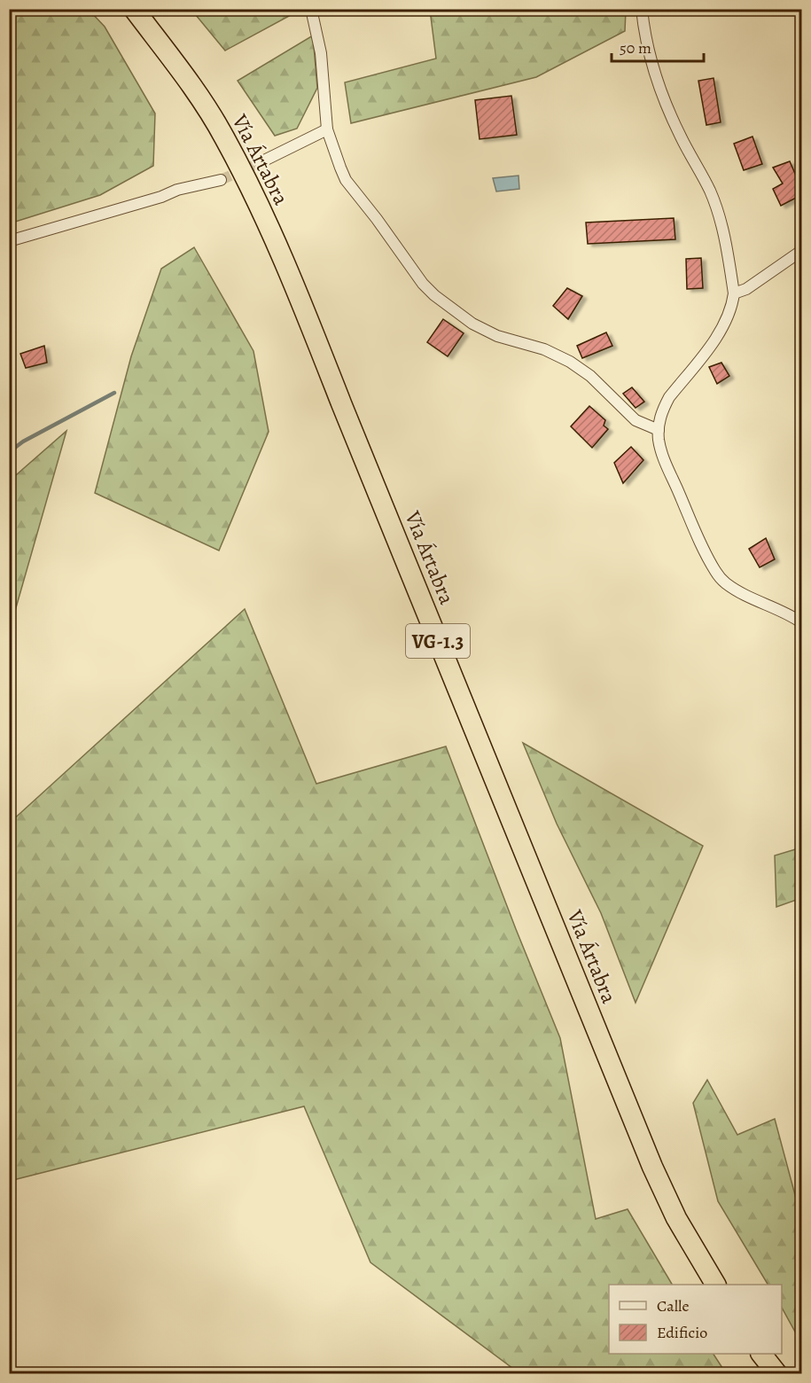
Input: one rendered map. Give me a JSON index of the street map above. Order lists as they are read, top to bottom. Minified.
{"streets":{"highway":["Vía Ártabra","VG-1.3"]},"legend":["Calle","Edificio"],"scale_bar":"50 m"}
